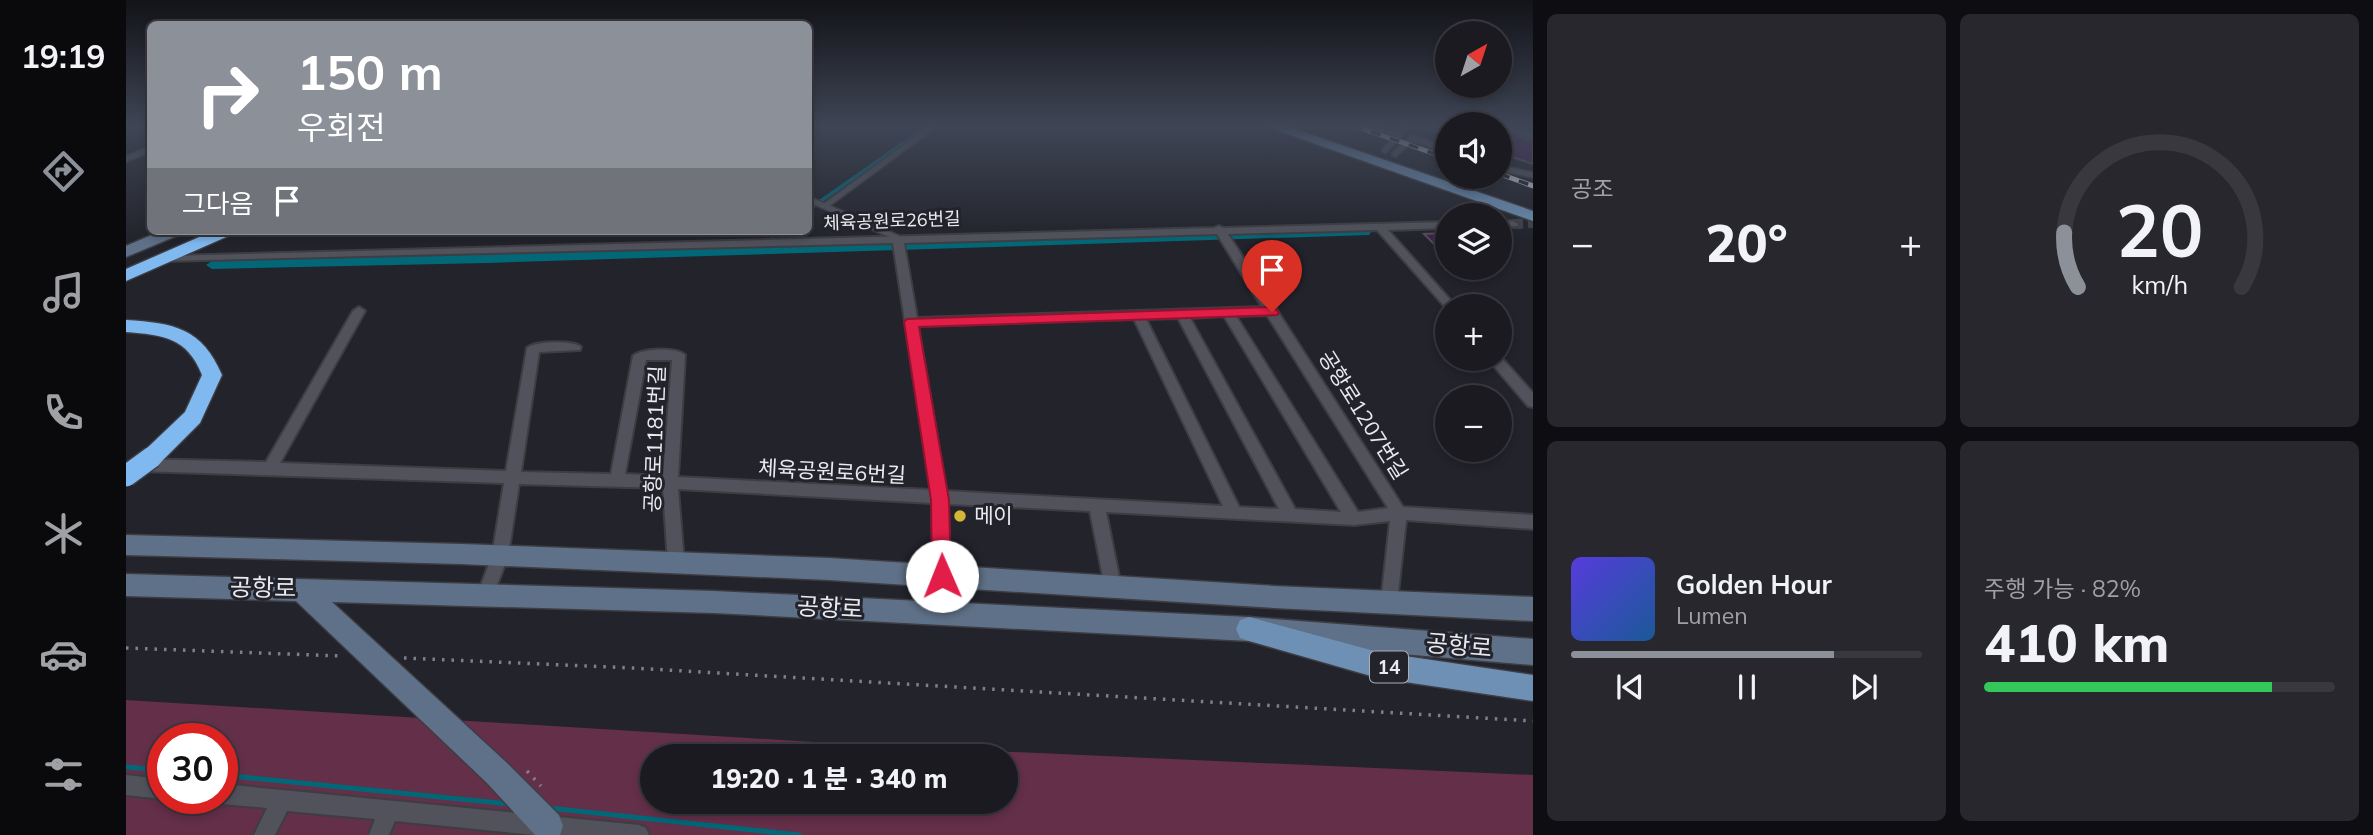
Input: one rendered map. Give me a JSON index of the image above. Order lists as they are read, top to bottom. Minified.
{"streets":{"main road":["공항로","14"],"street":["체육공원로26번길","공항로1207번길","공항로1181번길","체육공원로6번길"]},"crossings":[["체육공원로26번길","공항로1207번길"],["공항로1207번길","체육공원로6번길"],["공항로1207번길","공항로"],["공항로1181번길","체육공원로6번길"],["공항로1181번길","공항로"],["공항로","14"]],"places":["메이"],"north":"top right","page":{"tabs":"19:19","tile":["공조",["주행 가능 · 82%","410 km"]],"map_buttons":["+","−"],"turn":["150 m","우회전"],"then":"그다음","heat":["−","20°","+"],"song":["Golden Hour","Lumen"],"limit":"30","trip":"19:20 · 1 분 · 340 m","gauge":["20","km/h"]}}
